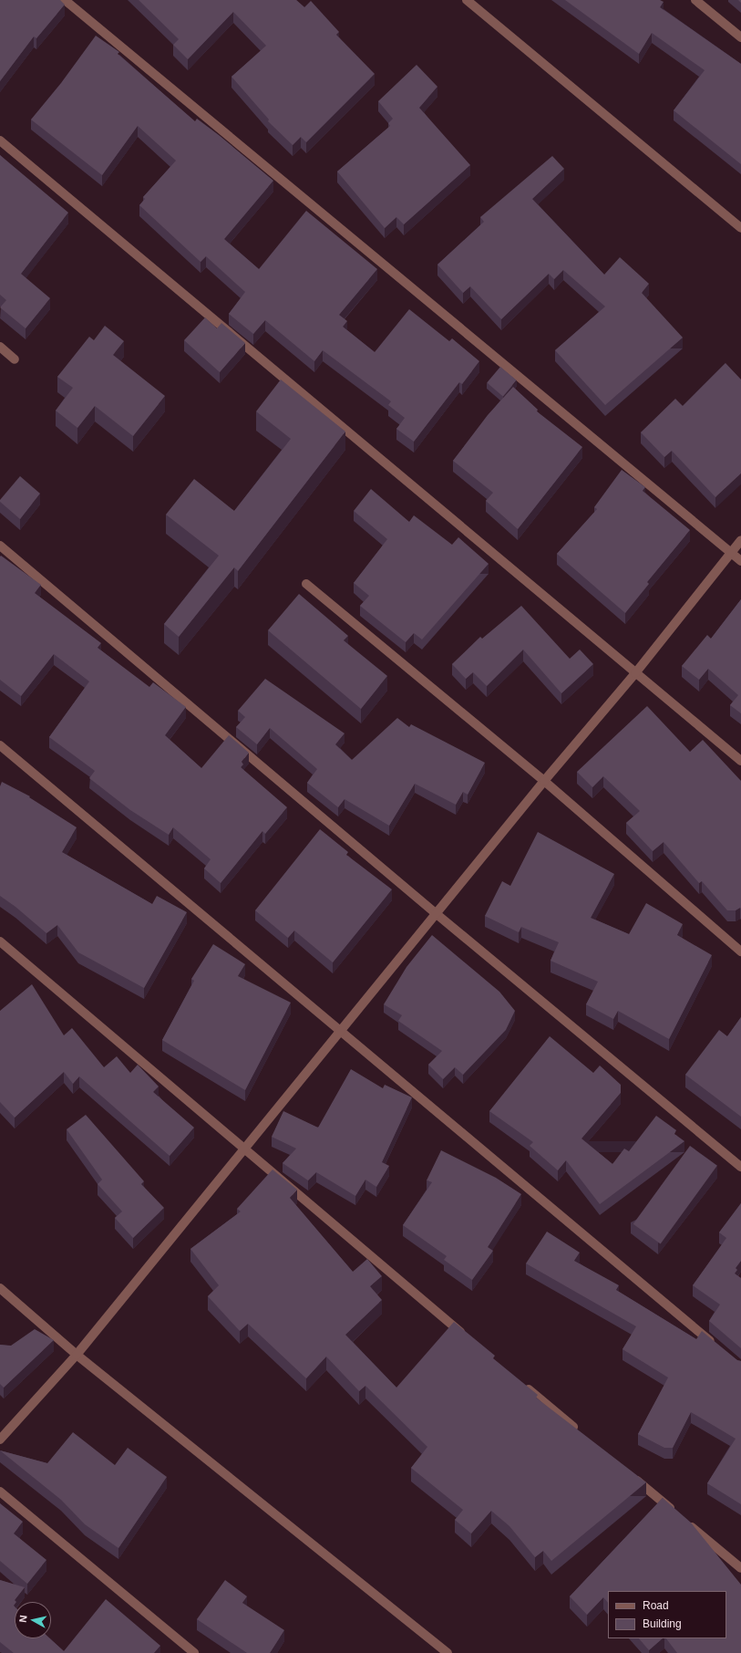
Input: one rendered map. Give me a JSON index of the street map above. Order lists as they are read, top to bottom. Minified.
{"legend":["Road","Building"],"north":"left"}
